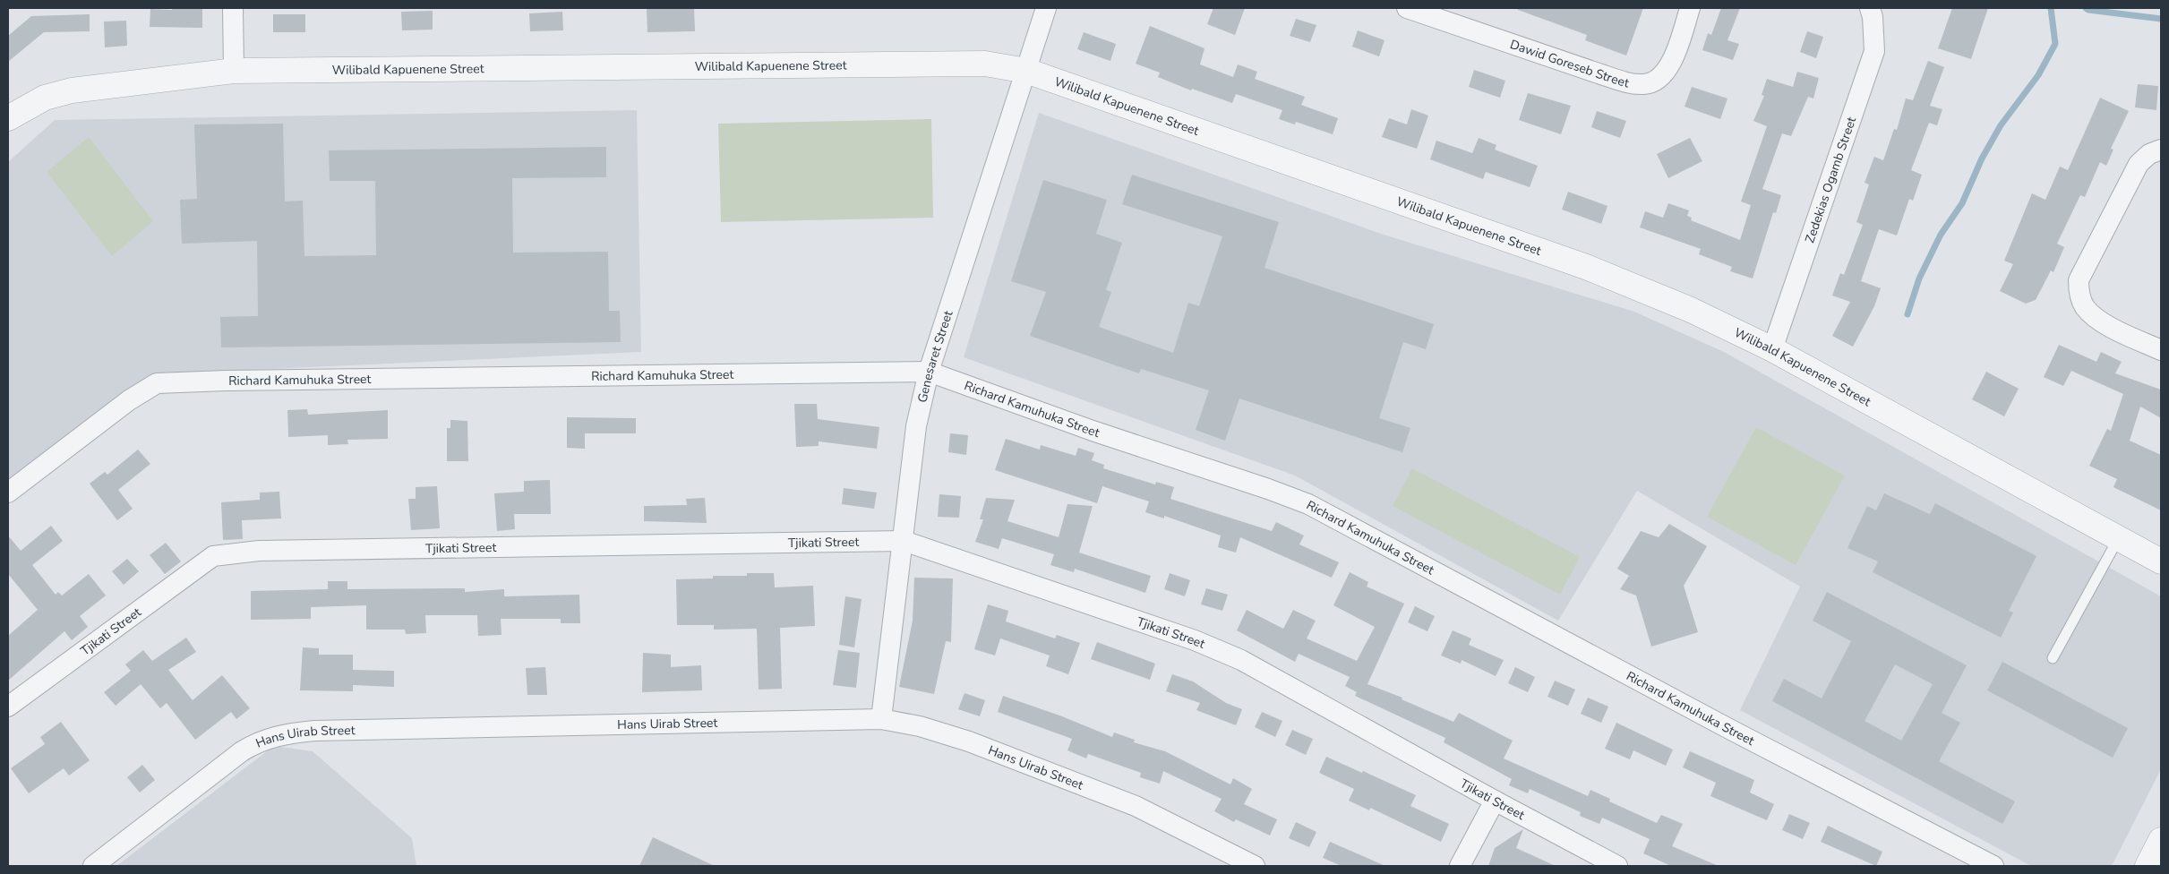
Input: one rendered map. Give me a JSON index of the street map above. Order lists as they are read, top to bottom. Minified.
{"streets":{"street":["Dawid Goreseb Street","Wilibald Kapuenene Street","Zedekias Ogamb Street","Genesaret Street","Richard Kamuhuka Street","Tjikati Street","Hans Uirab Street"]},"crossings":[["Wilibald Kapuenene Street","Zedekias Ogamb Street"],["Wilibald Kapuenene Street","Genesaret Street"],["Genesaret Street","Richard Kamuhuka Street"],["Genesaret Street","Tjikati Street"],["Genesaret Street","Hans Uirab Street"]]}
